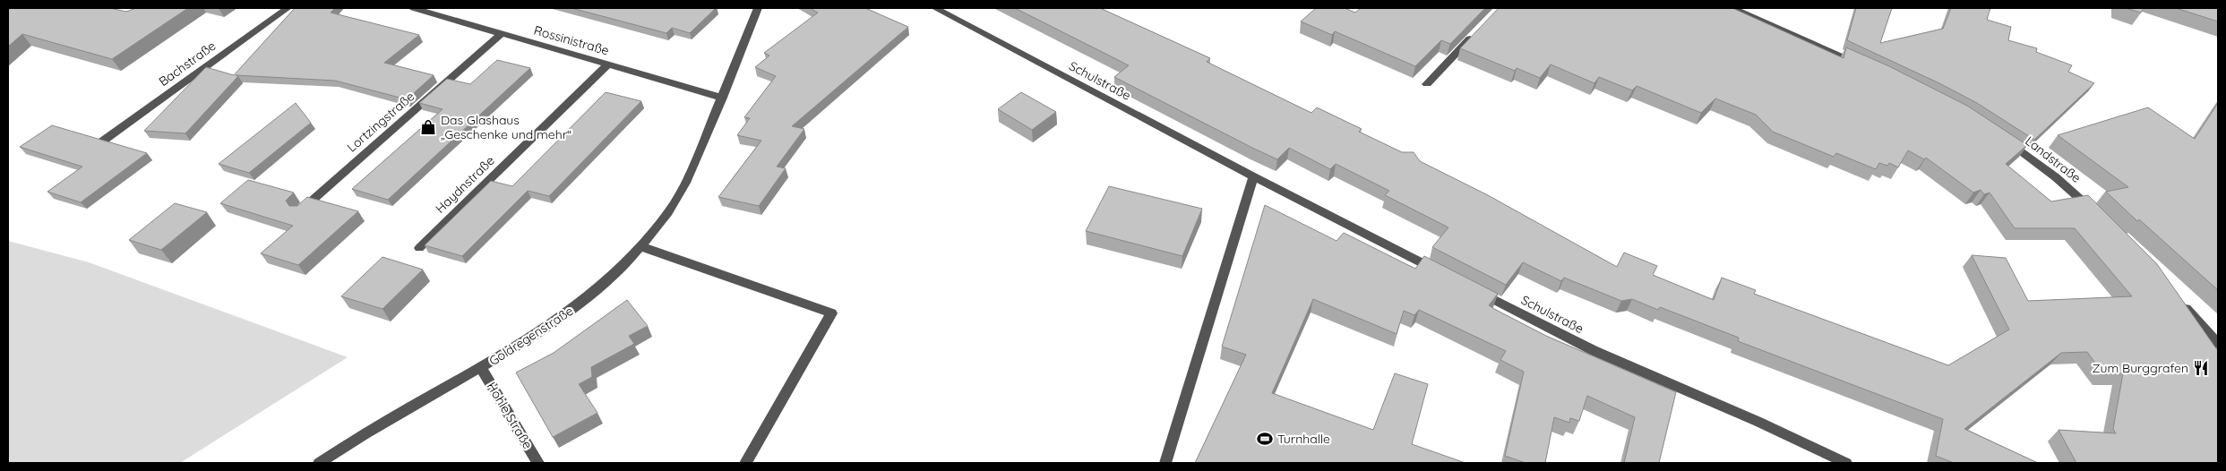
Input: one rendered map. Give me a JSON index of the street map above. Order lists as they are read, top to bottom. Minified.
{"streets":{"street":["Rossinistraße","Bachstraße","Schulstraße","Lortzingstraße","Landstraße","Haydnstraße","Goldregenstraße","Hohle Straße"]},"crossings":[["Rossinistraße","Lortzingstraße"],["Rossinistraße","Haydnstraße"],["Rossinistraße","Goldregenstraße"],["Goldregenstraße","Hohle Straße"]],"places":{"shop":["Das Glashaus „Geschenke und mehr“"],"restaurant":["Zum Burggrafen"],"sports":["Turnhalle"]}}
